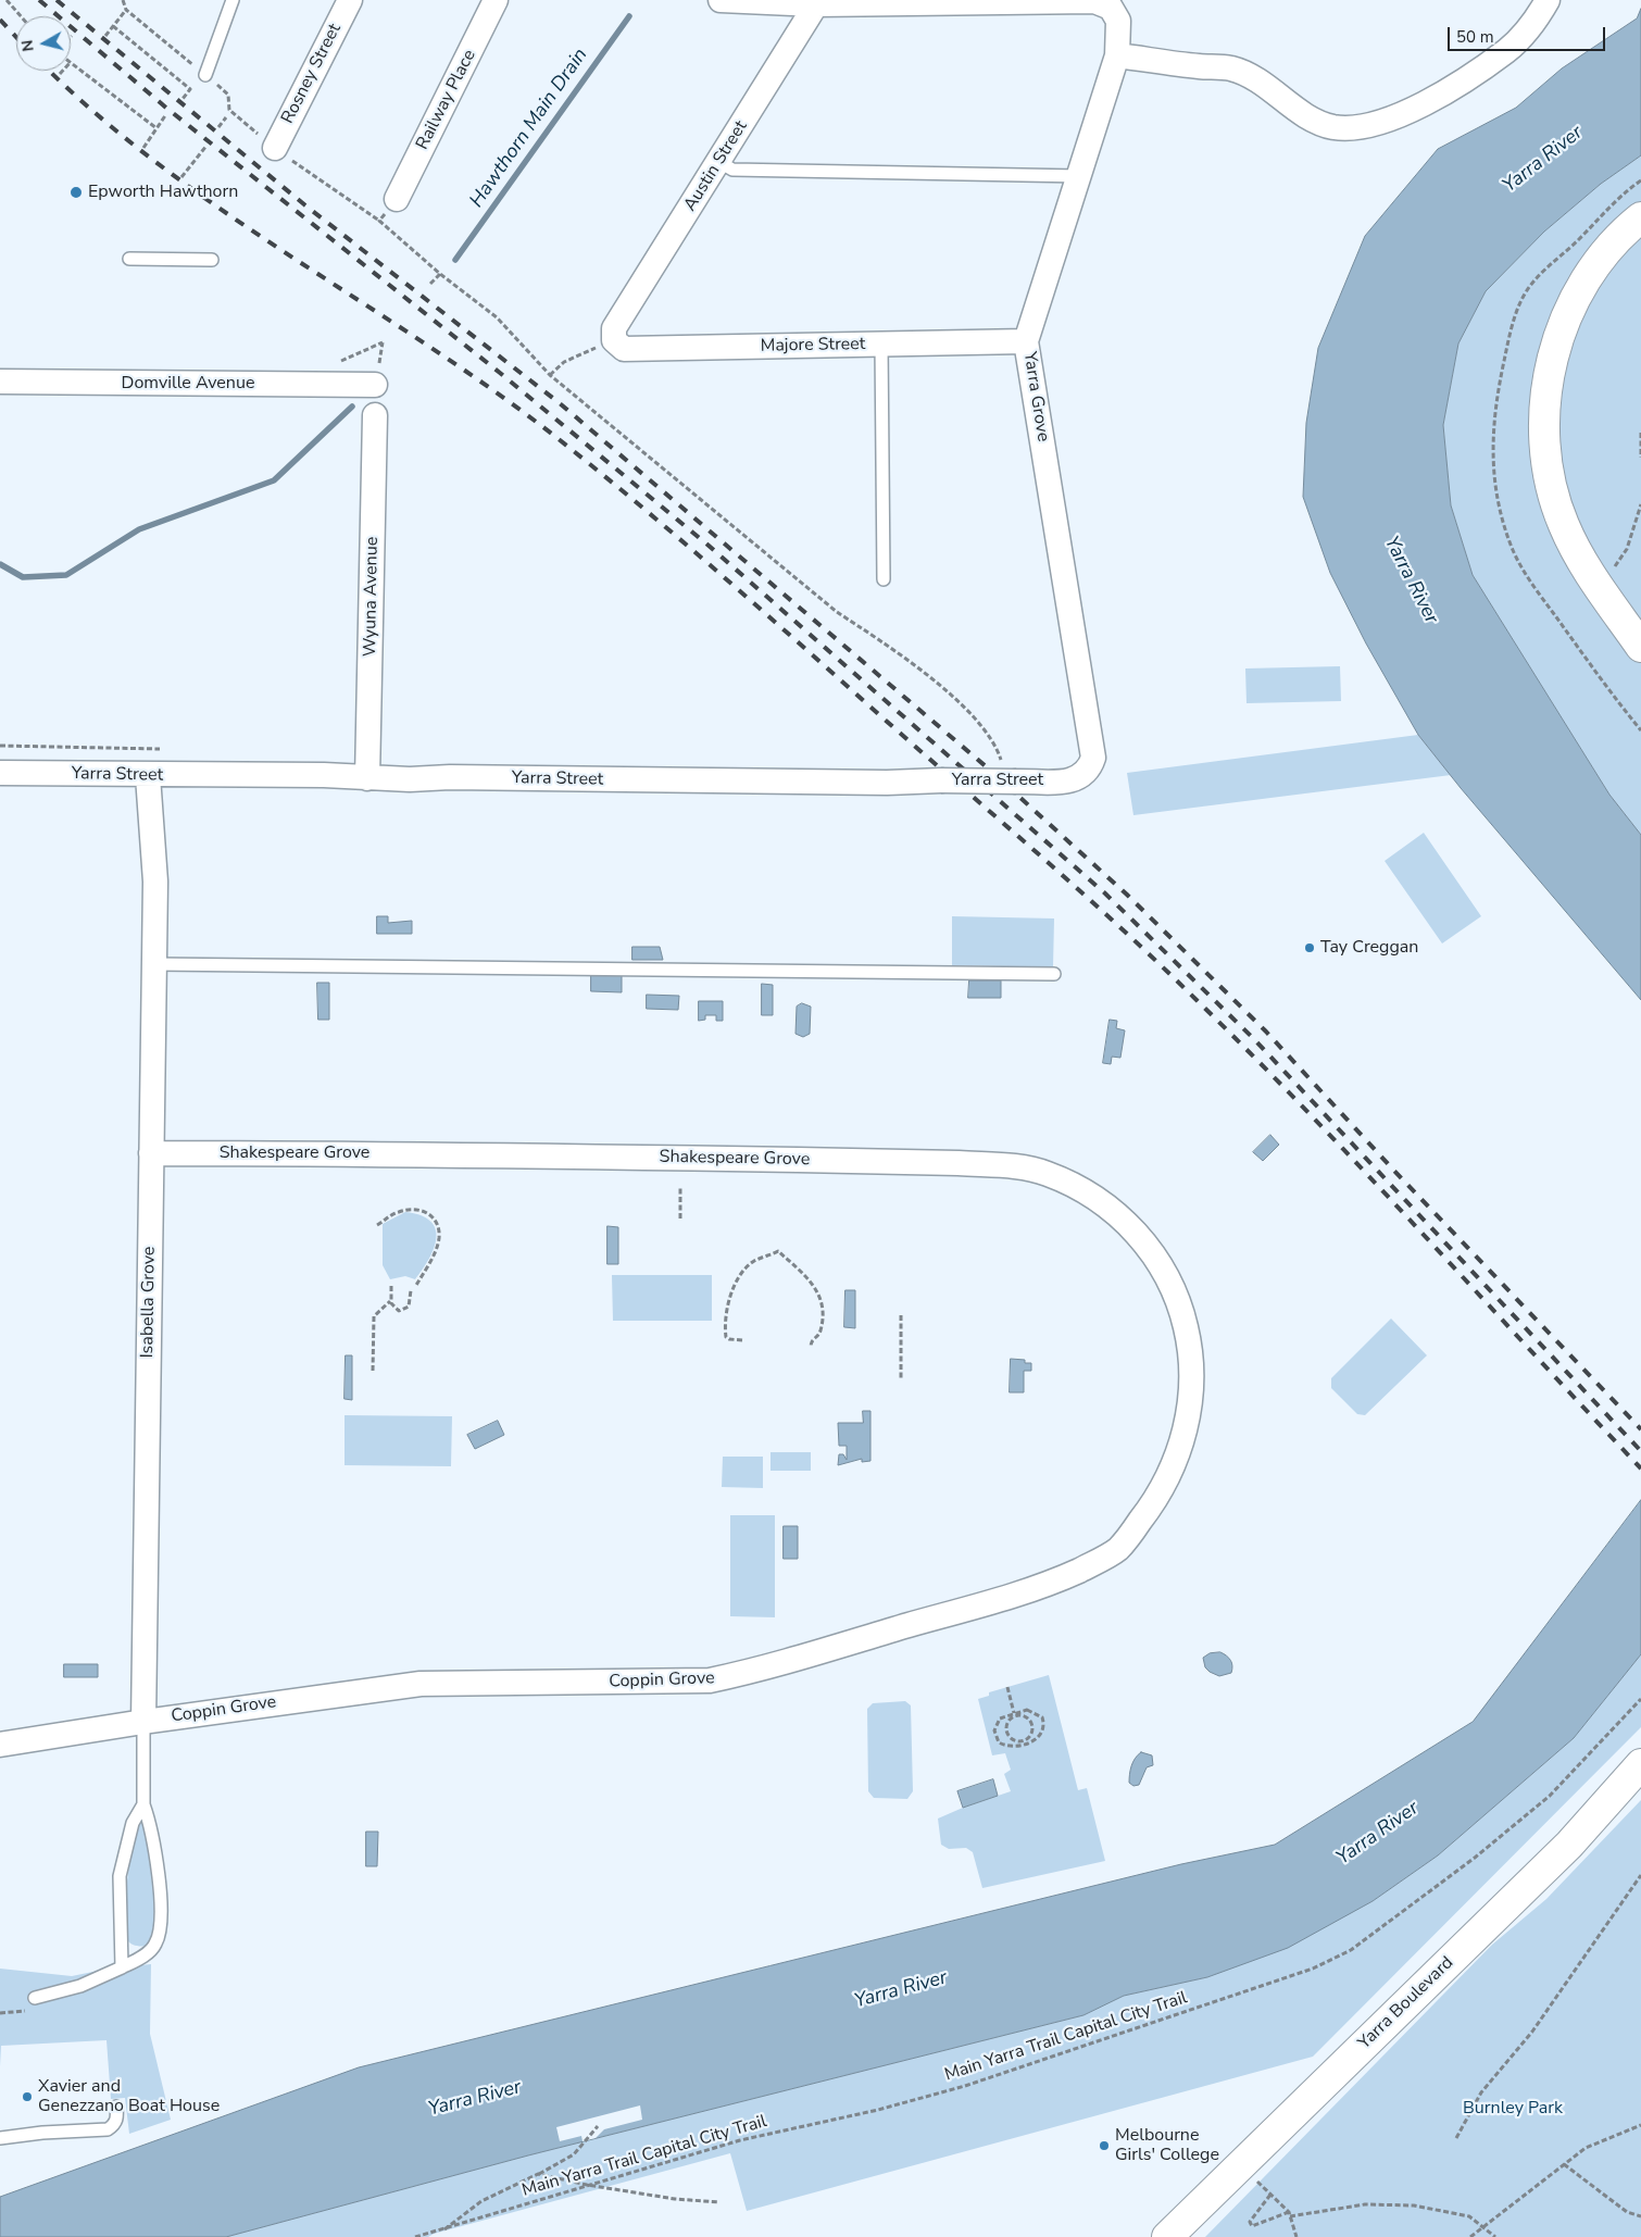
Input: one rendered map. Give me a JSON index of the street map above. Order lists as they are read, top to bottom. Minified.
{"streets":{"main road":["Yarra Boulevard"],"street":["Rosney Street","Railway Place","Austin Street","Majore Street","Domville Avenue","Yarra Grove","Wyuna Avenue","Yarra Street","Shakespeare Grove","Isabella Grove","Coppin Grove"],"path":["Main Yarra Trail Capital City Trail"]},"crossings":[["Austin Street","Majore Street"],["Austin Street","Yarra Grove"],["Majore Street","Yarra Grove"],["Yarra Grove","Yarra Street"],["Wyuna Avenue","Yarra Street"],["Yarra Street","Isabella Grove"],["Shakespeare Grove","Isabella Grove"],["Shakespeare Grove","Coppin Grove"],["Isabella Grove","Coppin Grove"]],"water":["Hawthorn Main Drain","Yarra River"],"parks":["Burnley Park"],"places":["Epworth Hawthorn","Tay Creggan","Xavier and Genezzano Boat House","Melbourne Girls' College"],"scale_bar":"50 m","north":"left"}
